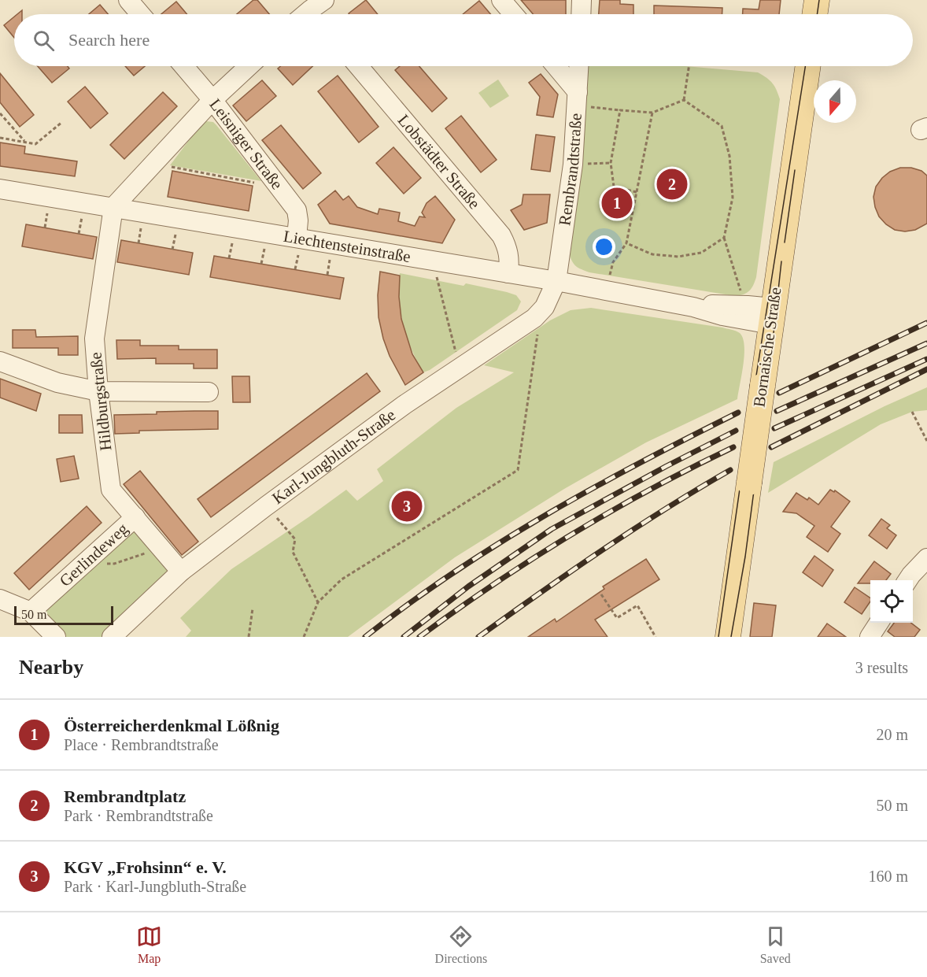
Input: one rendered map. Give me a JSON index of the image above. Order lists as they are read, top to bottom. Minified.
{"streets":{"main road":["Bornaische Straße"],"street":["Leisniger Straße","Lobstädter Straße","Rembrandtstraße","Liechtensteinstraße","Hildburgstraße","Karl-Jungbluth-Straße","Gerlindeweg"]},"crossings":[["Leisniger Straße","Liechtensteinstraße"],["Lobstädter Straße","Liechtensteinstraße"],["Rembrandtstraße","Liechtensteinstraße"],["Rembrandtstraße","Karl-Jungbluth-Straße"],["Liechtensteinstraße","Bornaische Straße"],["Liechtensteinstraße","Hildburgstraße"],["Liechtensteinstraße","Karl-Jungbluth-Straße"],["Hildburgstraße","Karl-Jungbluth-Straße"],["Hildburgstraße","Gerlindeweg"]],"scale_bar":"50 m","north":"bottom","page":{"search":"Search here","pins":["2","1","3"],"scale":"50 m","heading":["Nearby","3 results"],"list":[{"mark":"1","name":"Österreicherdenkmal Lößnig","note":"Place · Rembrandtstraße","value":"20 m"},{"mark":"2","name":"Rembrandtplatz","note":"Park · Rembrandtstraße","value":"50 m"},{"mark":"3","name":"KGV „Frohsinn“ e. V.","note":"Park · Karl-Jungbluth-Straße","value":"160 m"}],"nav":["Map","Directions","Saved"]}}
